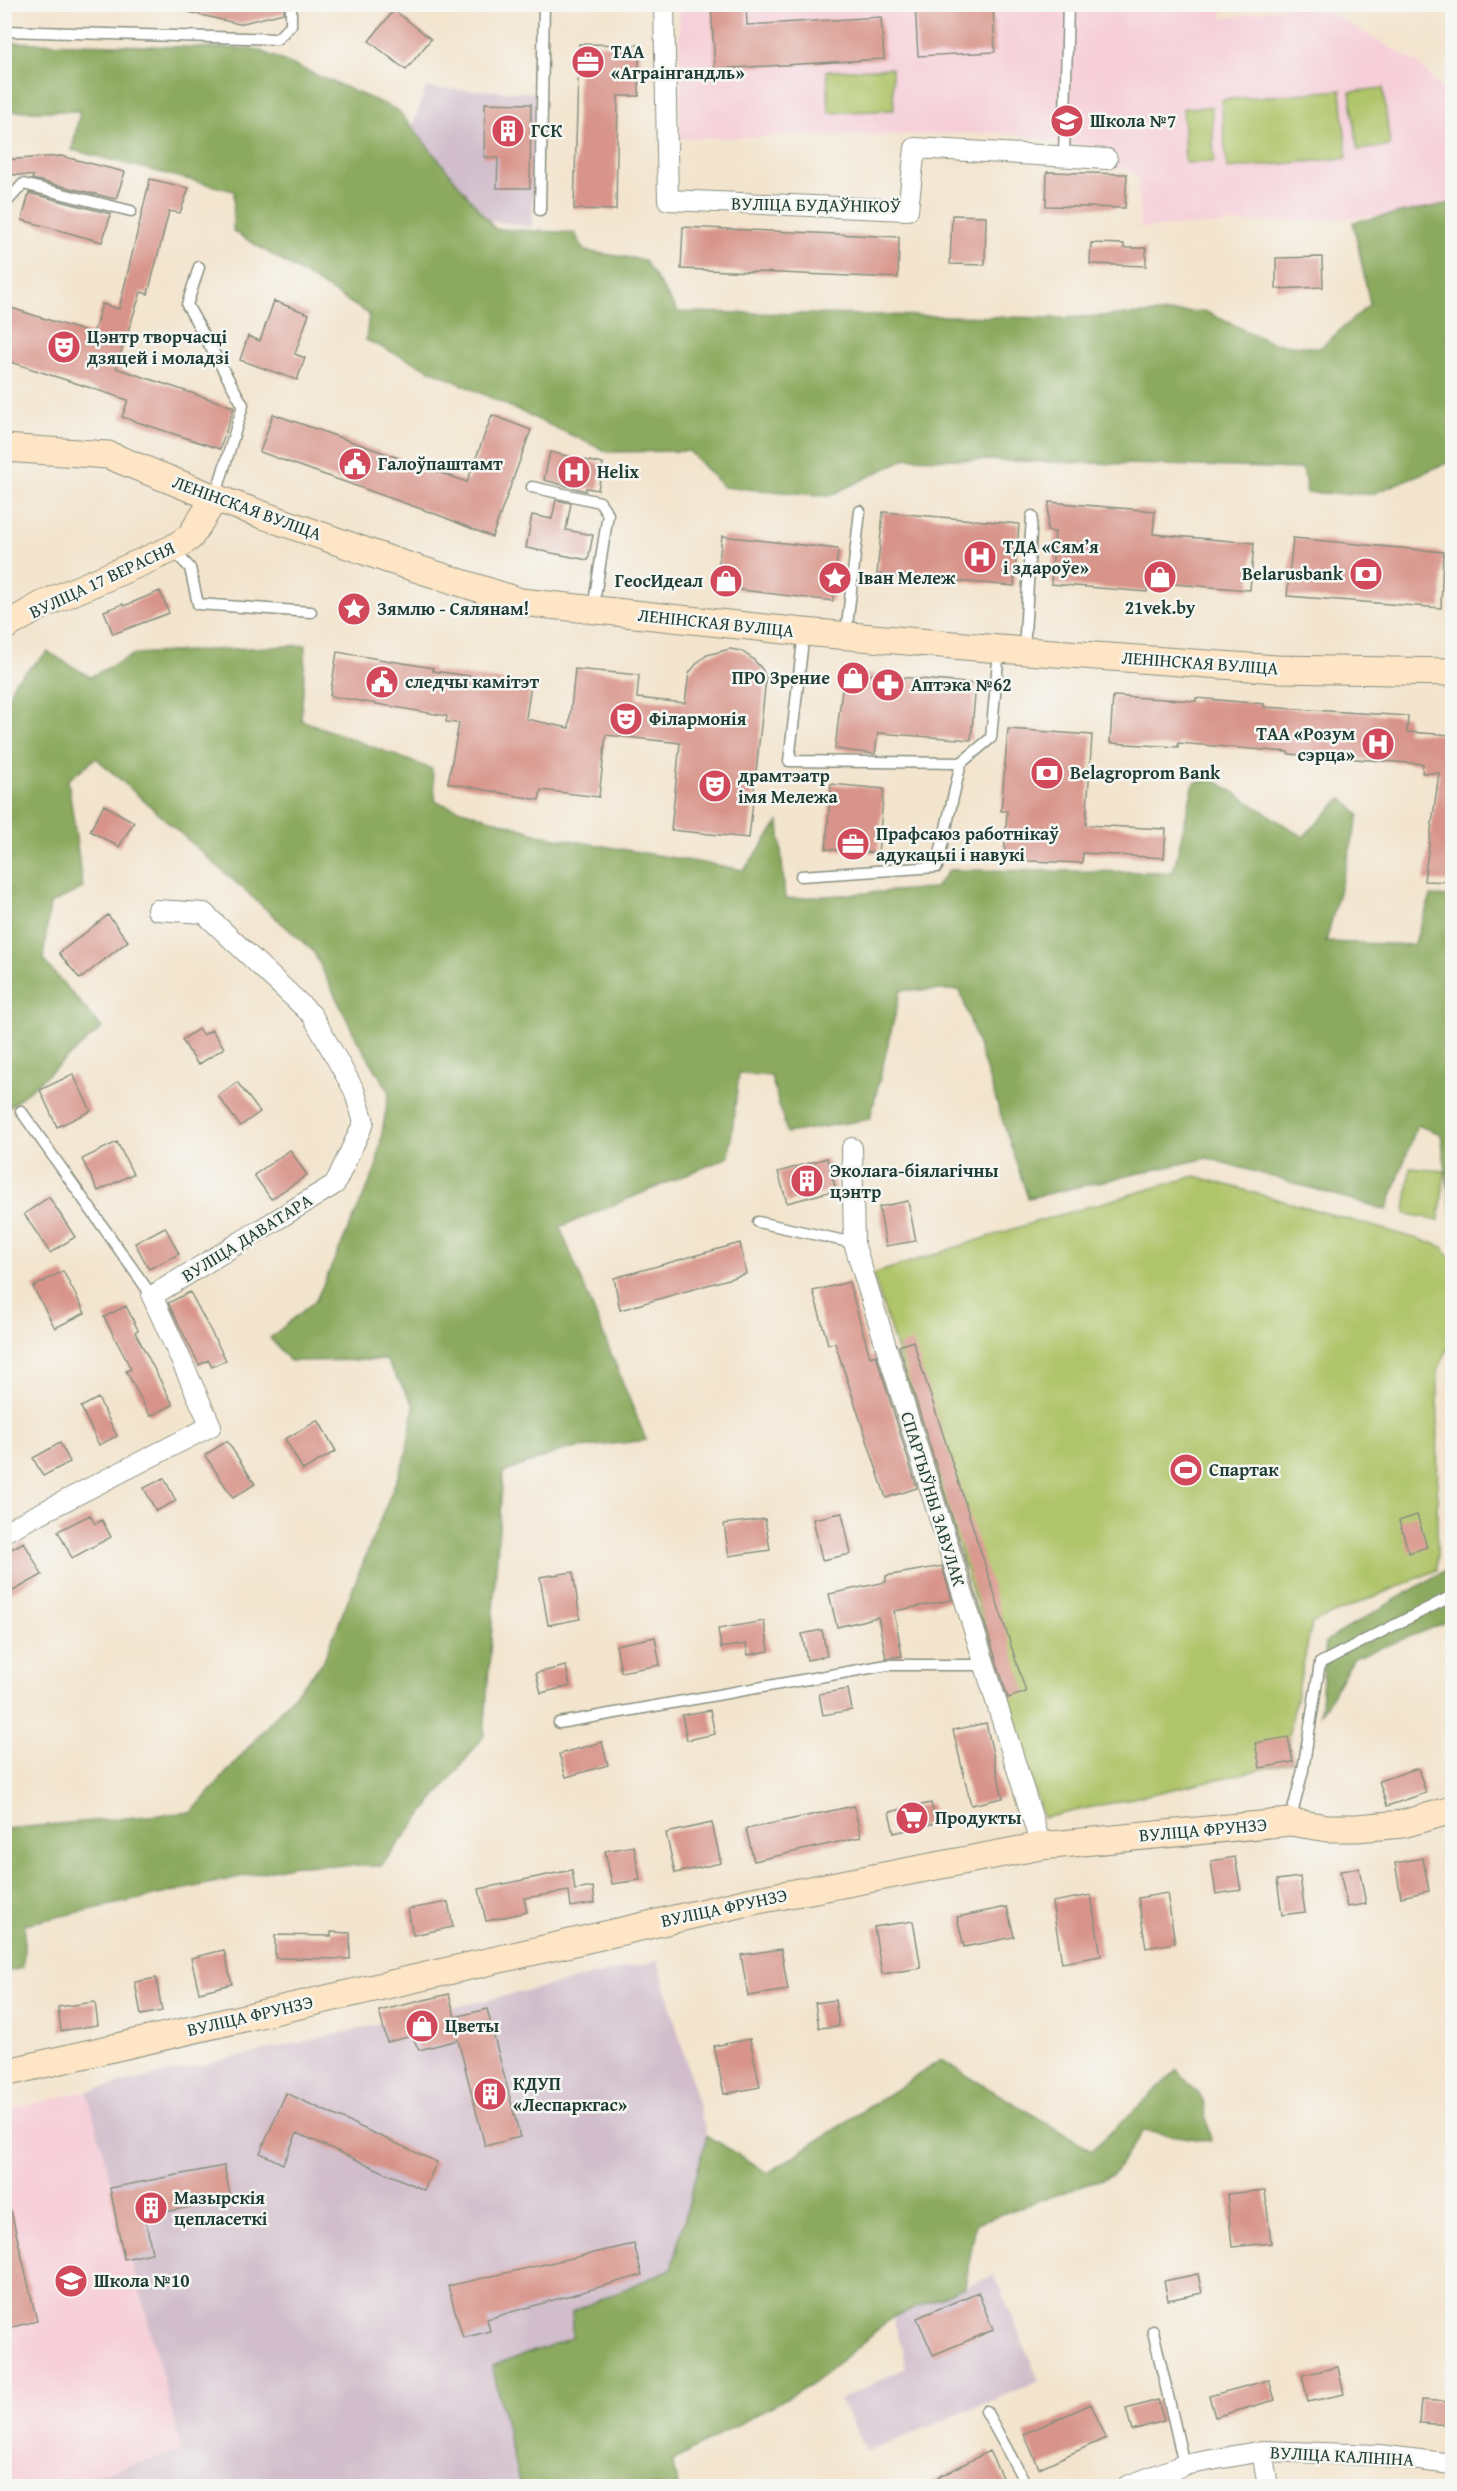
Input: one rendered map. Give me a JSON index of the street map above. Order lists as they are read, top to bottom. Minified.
{"streets":{"street":["ВУЛІЦА БУДАЎНІКОЎ","ЛЕНІНСКАЯ ВУЛІЦА","ВУЛІЦА 17 ВЕРАСНЯ","ВУЛІЦА ДАВАТАРА","СПАРТЫЎНЫ ЗАВУЛАК","ВУЛІЦА ФРУНЗЭ","ВУЛІЦА КАЛІНІНА"]},"crossings":[["ЛЕНІНСКАЯ ВУЛІЦА","ВУЛІЦА 17 ВЕРАСНЯ"],["СПАРТЫЎНЫ ЗАВУЛАК","ВУЛІЦА ФРУНЗЭ"]],"places":{"office":["ТАА «Аграінгандль»","Прафсаюз работнікаў адукацыі і навукі"],"school or university":["Школа №7","Школа №10"],"building":["ГСК","Эколага-біялагічны цэнтр","КДУП «Леспаркгас»","Мазырскія цепласеткі"],"theatre":["Цэнтр творчасці дзяцей і моладзі","Філармонія","драмтэатр імя Мележа"],"public building":["Галоўпаштамт","следчы камітэт"],"hospital":["Helix","ТДА «Сямʼя і здароўе»","ТАА «Розум сэрца»"],"bank":["Belarusbank","Belagroprom Bank"],"shop":["21vek.by","ГеосИдеал","ПРО Зрение","Цветы"],"place":["Іван Мележ","Зямлю - Сялянам!"],"pharmacy":["Аптэка №62"],"sports":["Спартак"],"supermarket":["Продукты"]}}
